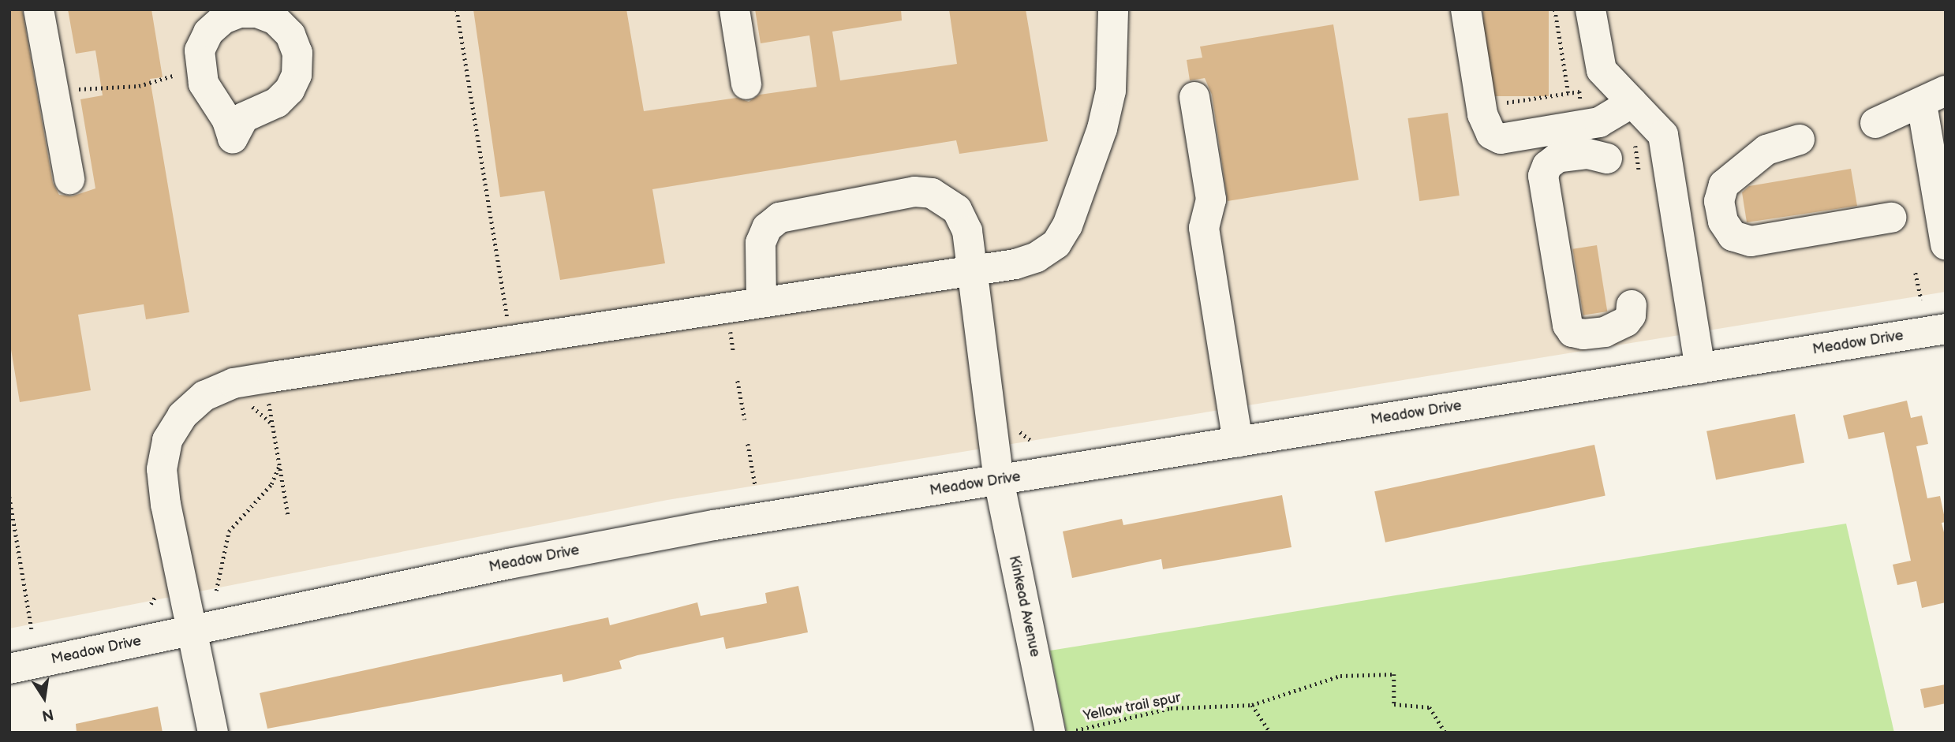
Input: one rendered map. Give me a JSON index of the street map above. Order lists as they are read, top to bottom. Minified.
{"streets":{"street":["Meadow Drive","Kinkead Avenue"],"path":["Yellow trail spur"]},"crossings":[["Meadow Drive","Kinkead Avenue"],["Kinkead Avenue","Yellow trail spur"]],"north":"bottom"}
